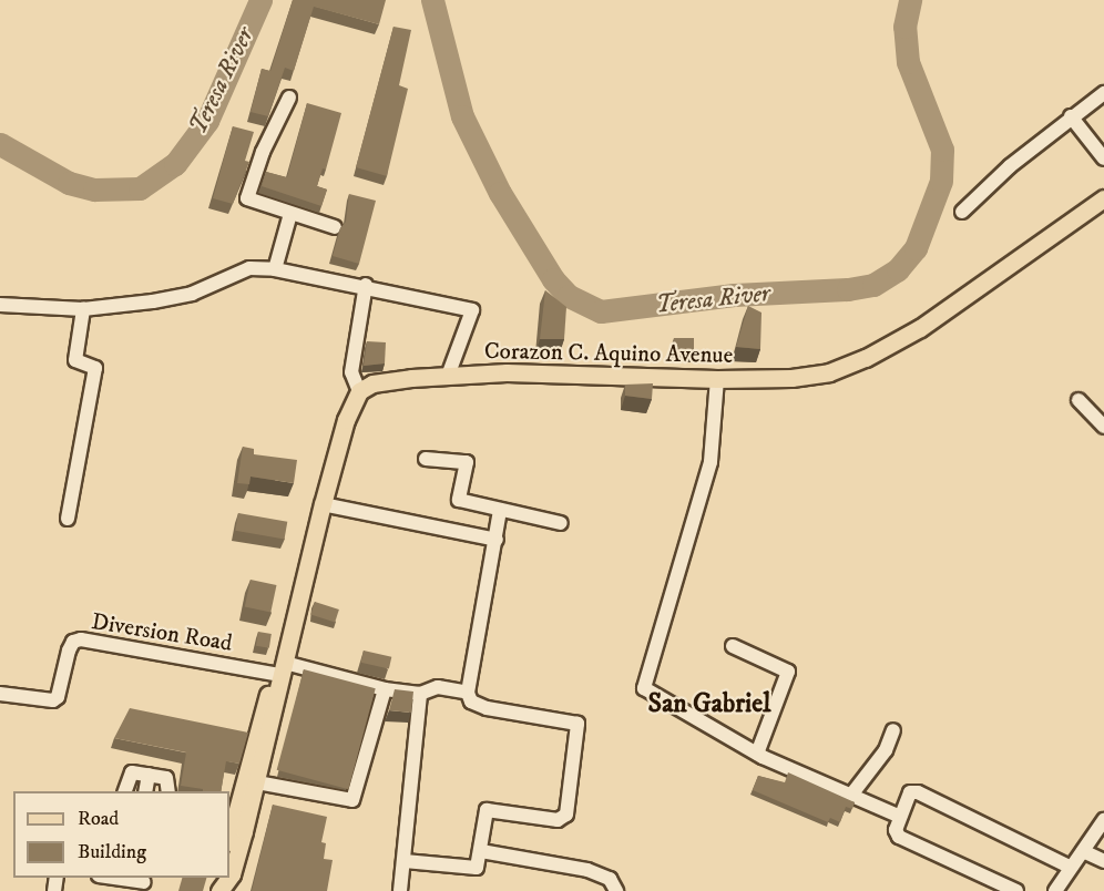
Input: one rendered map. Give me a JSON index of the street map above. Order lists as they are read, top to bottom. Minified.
{"streets":{"main road":["Corazon C. Aquino Avenue"],"street":["Diversion Road"]},"districts":["San Gabriel"],"water":["Teresa River"],"legend":["Road","Building"]}
